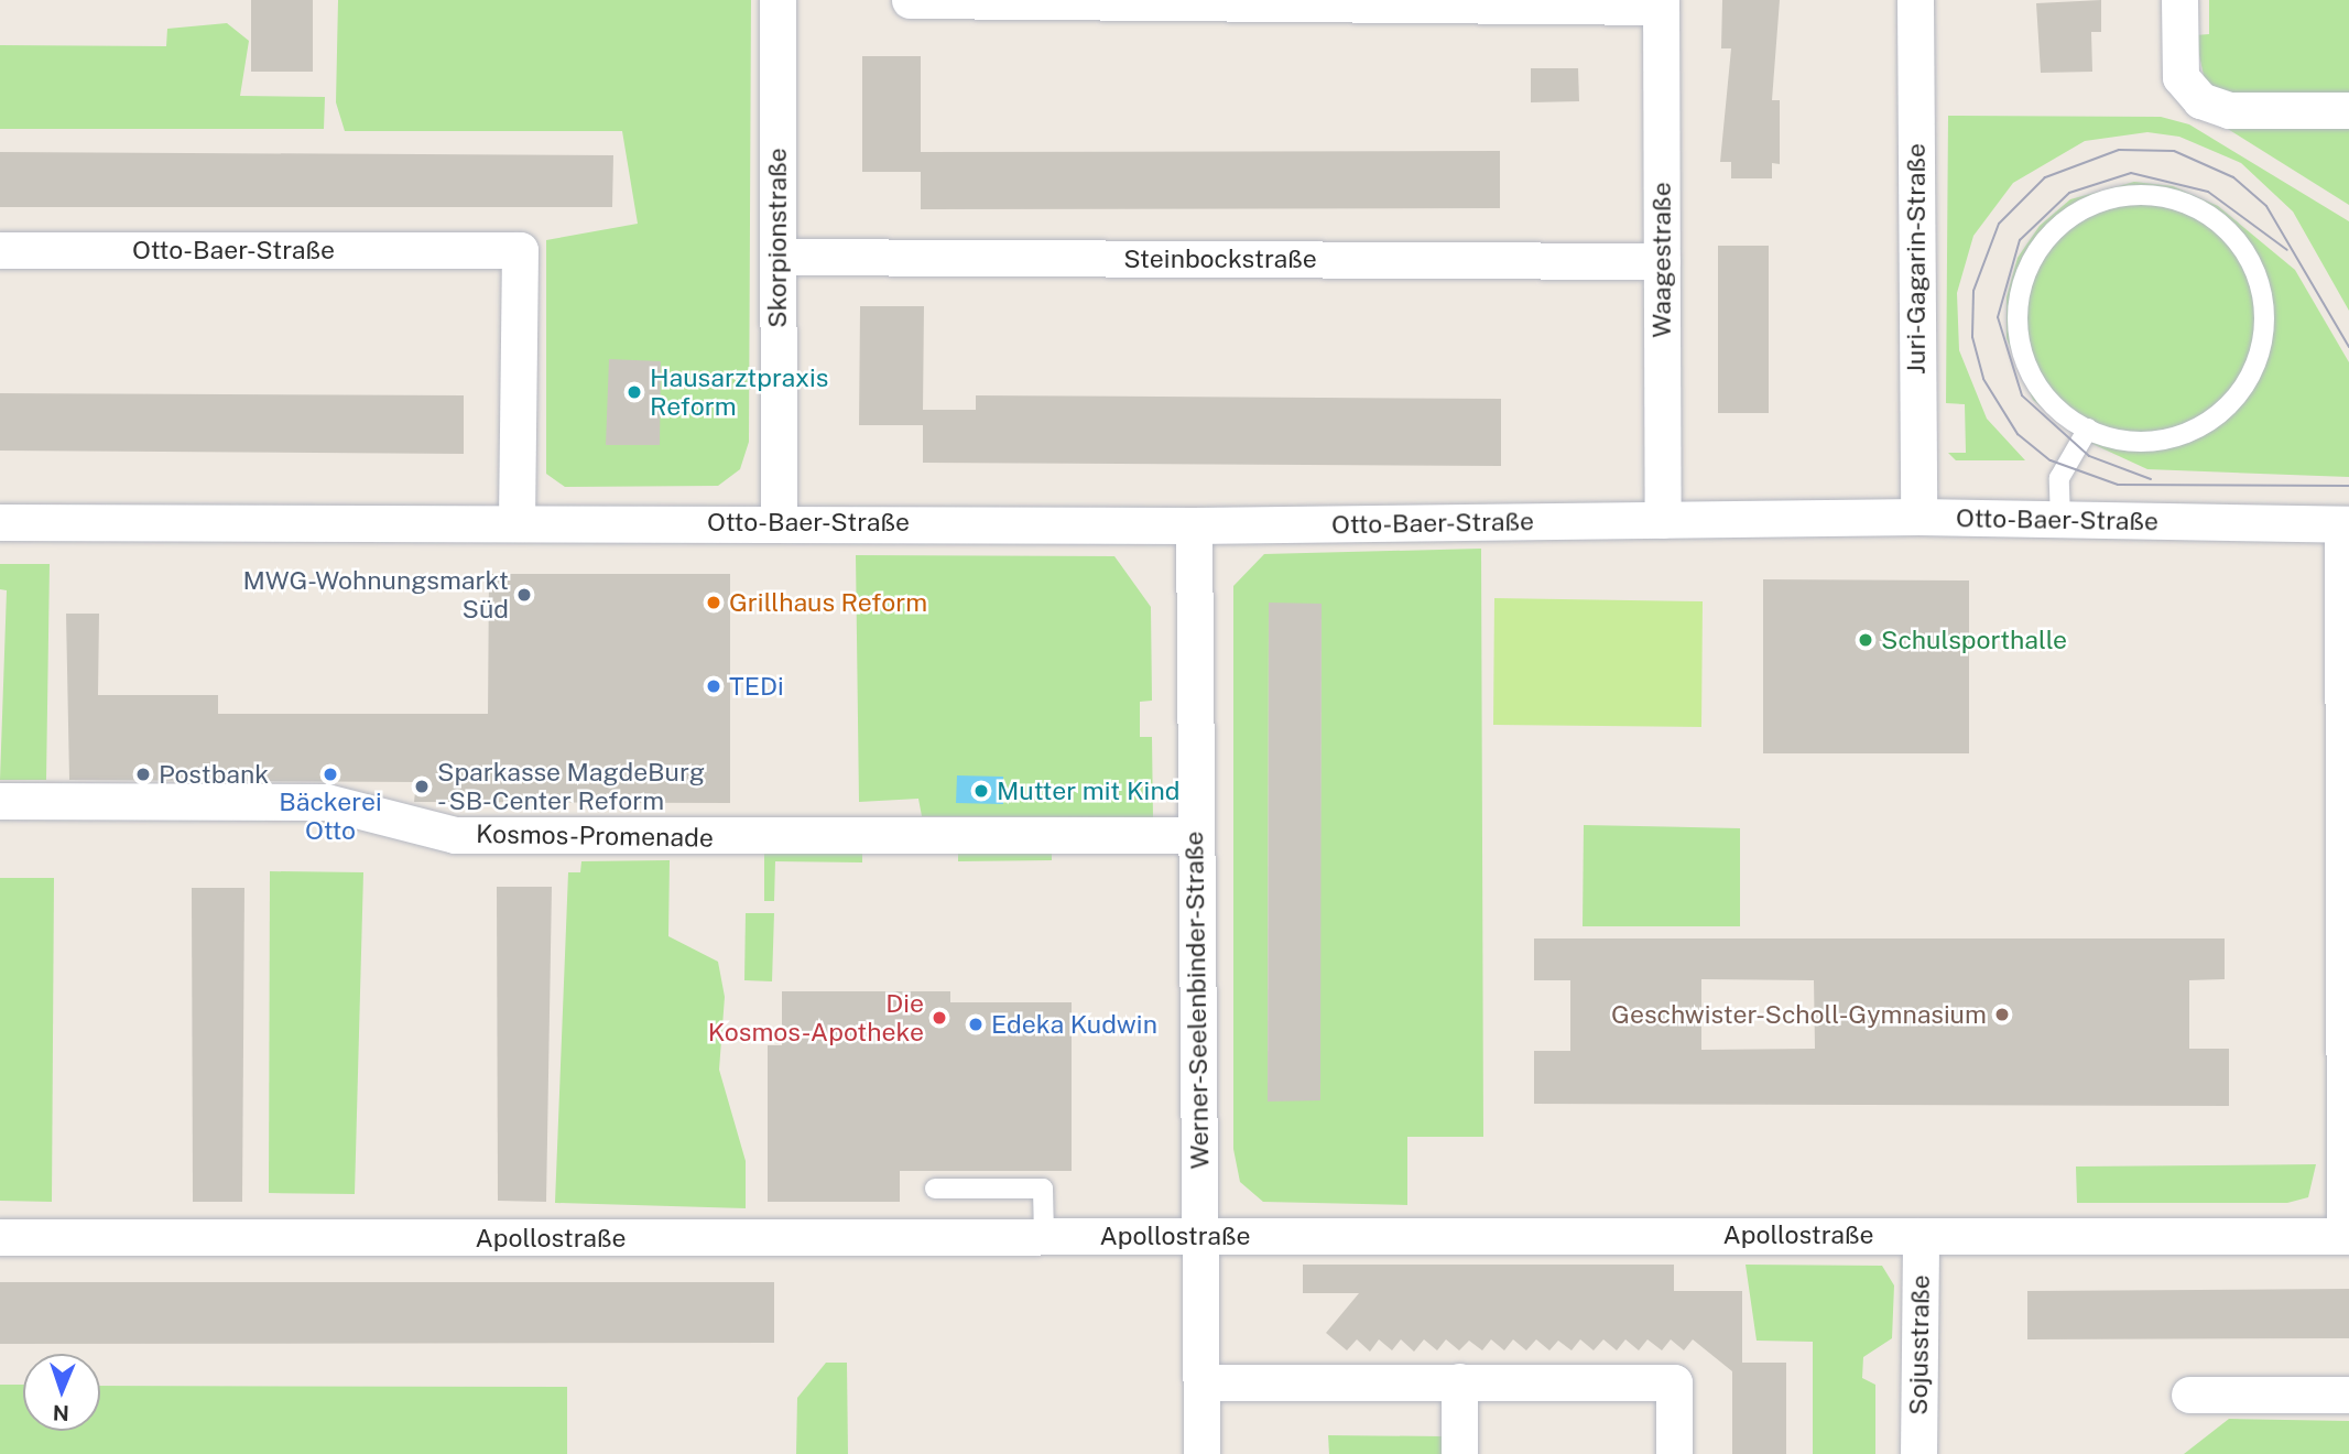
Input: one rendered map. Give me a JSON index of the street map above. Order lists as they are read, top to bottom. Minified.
{"streets":{"street":["Skorpionstraße","Otto-Baer-Straße","Steinbockstraße","Juri-Gagarin-Straße","Waagestraße","Kosmos-Promenade","Werner-Seelenbinder-Straße","Apollostraße","Sojusstraße"]},"crossings":[["Skorpionstraße","Otto-Baer-Straße"],["Skorpionstraße","Steinbockstraße"],["Otto-Baer-Straße","Juri-Gagarin-Straße"],["Otto-Baer-Straße","Waagestraße"],["Otto-Baer-Straße","Werner-Seelenbinder-Straße"],["Steinbockstraße","Waagestraße"],["Kosmos-Promenade","Werner-Seelenbinder-Straße"],["Werner-Seelenbinder-Straße","Apollostraße"],["Apollostraße","Sojusstraße"]],"places":["Hausarztpraxis Reform","MWG-Wohnungsmarkt Süd","Grillhaus Reform","Schulsporthalle","TEDi","Postbank","Bäckerei Otto","Sparkasse MagdeBurg - SB-Center Reform","Mutter mit Kind","Geschwister-Scholl-Gymnasium","Die Kosmos-Apotheke","Edeka Kudwin"],"north":"bottom"}
